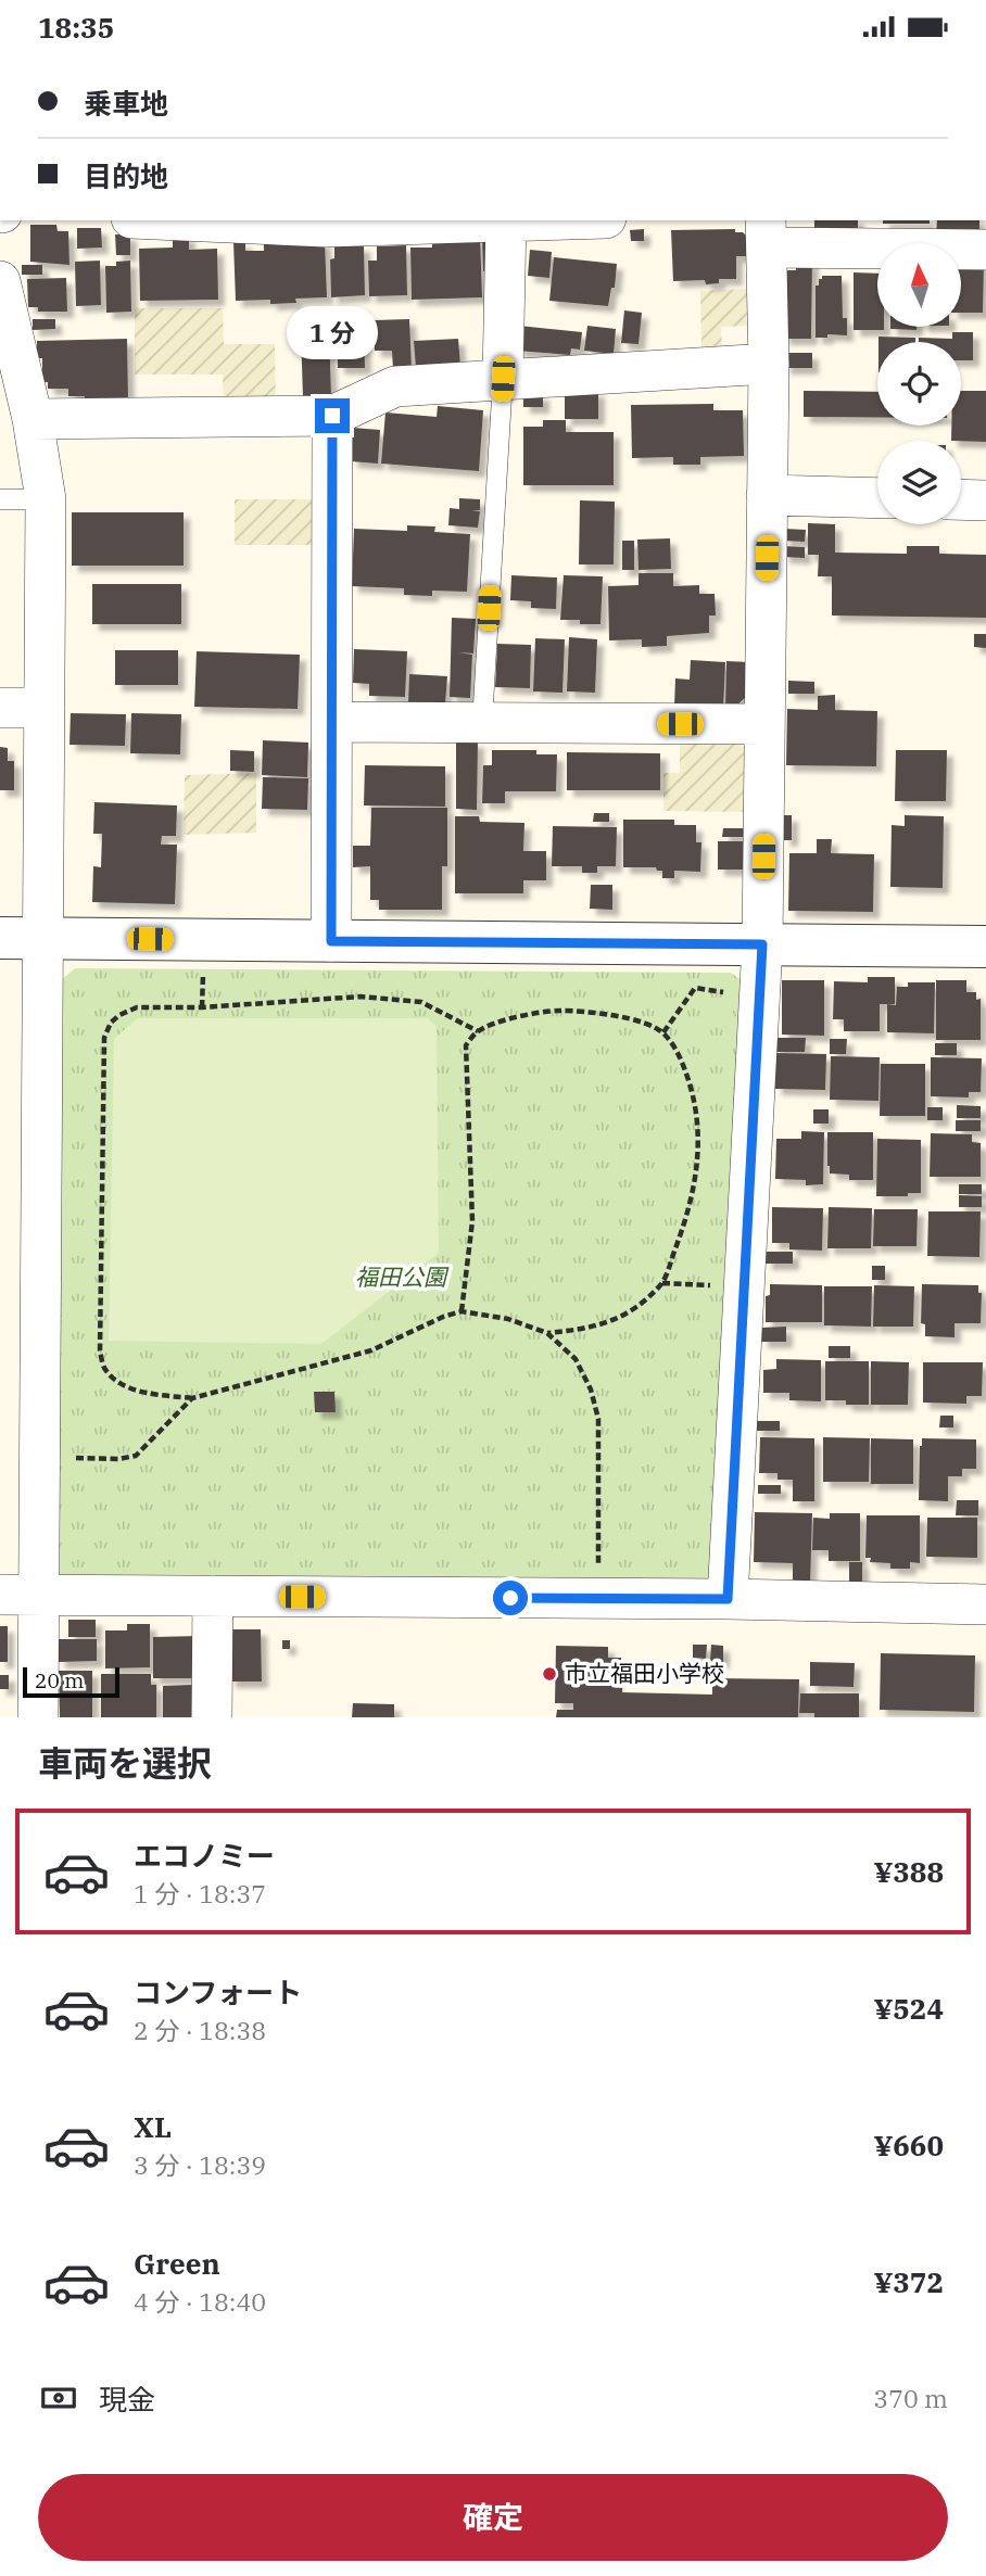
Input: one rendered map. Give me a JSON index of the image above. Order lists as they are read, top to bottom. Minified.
{"parks":["福田公園"],"places":["市立福田小学校"],"scale_bar":"20 m","north":"top","page":{"status":"18:35","banner":["乗車地","目的地"],"bubble":"1 分","scale":"20 m","heading":"車両を選択","list":[{"name":"エコノミー","note":"1 分 · 18:37","value":"¥388"},{"name":"コンフォート","note":"2 分 · 18:38","value":"¥524"},{"name":"XL","note":"3 分 · 18:39","value":"¥660"},{"name":"Green","note":"4 分 · 18:40","value":"¥372"}],"pay":["現金","370 m"],"buttons":"確定"}}
